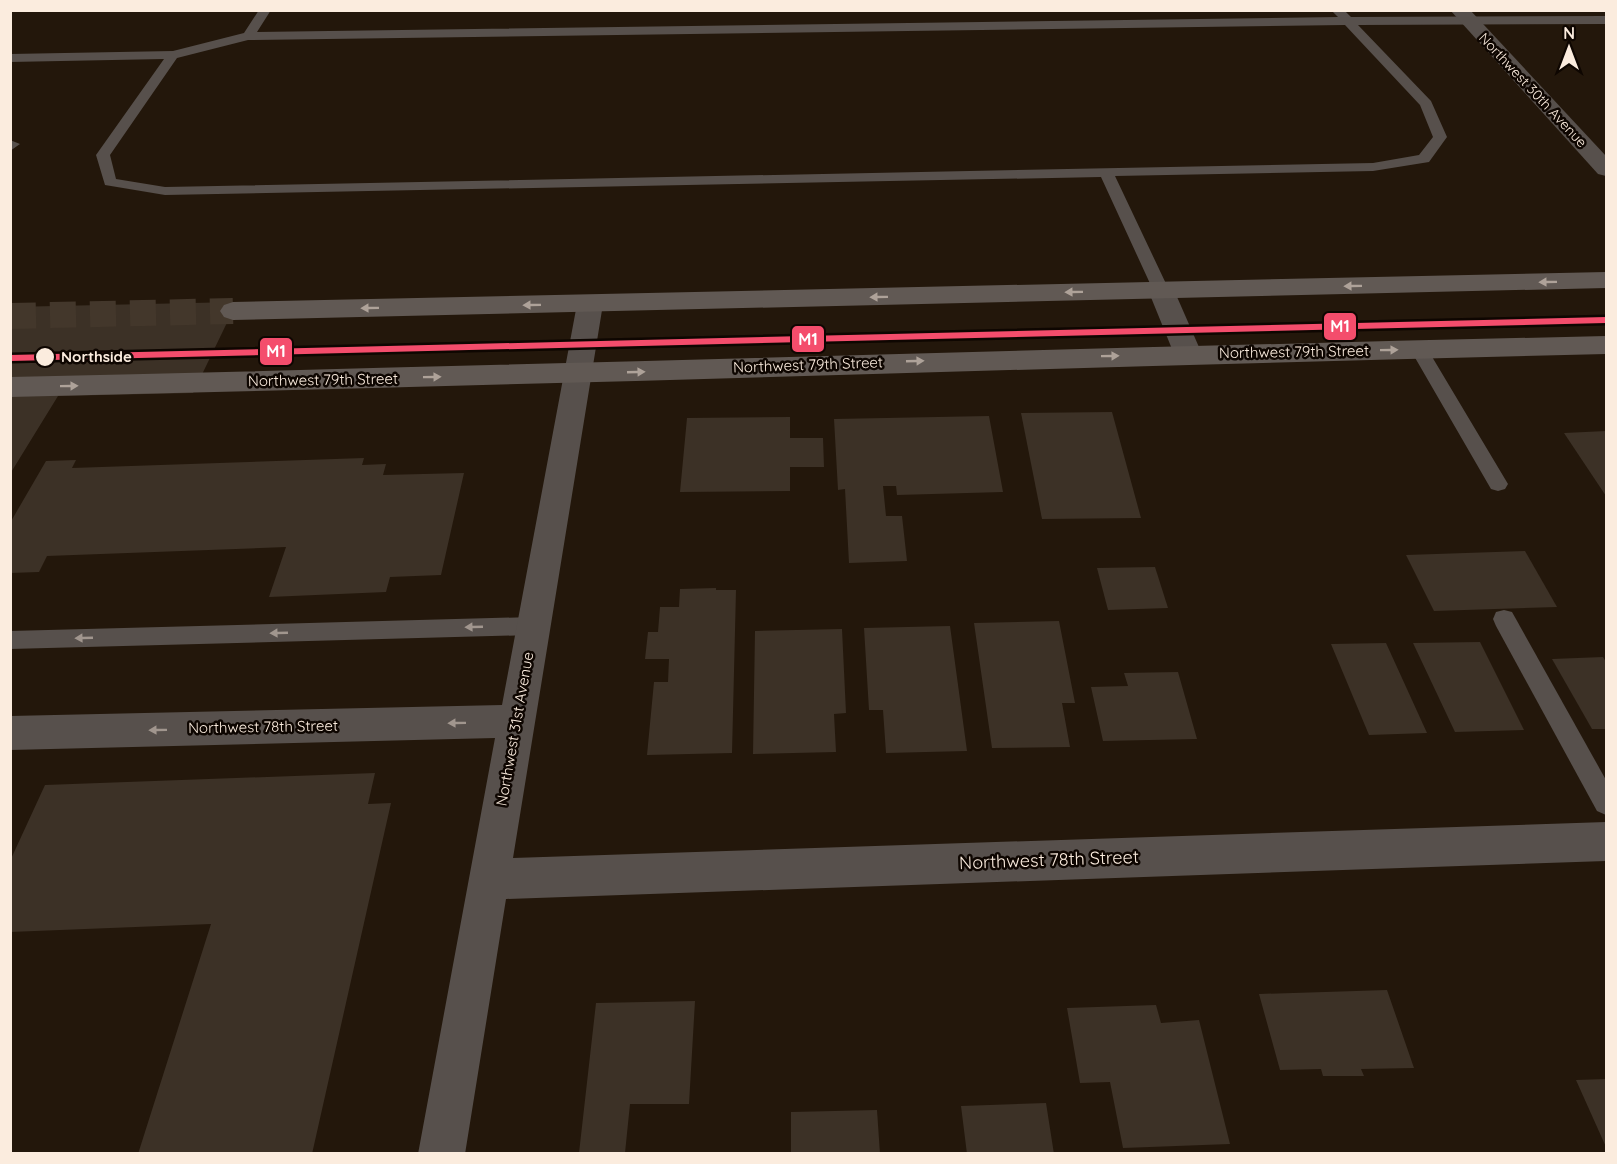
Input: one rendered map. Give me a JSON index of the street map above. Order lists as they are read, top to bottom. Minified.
{"streets":{"main road":["Northwest 79th Street"],"street":["Northwest 30th Avenue","Northwest 78th Street","Northwest 31st Avenue"]},"crossings":[["Northwest 79th Street","Northwest 31st Avenue"],["Northwest 78th Street","Northwest 31st Avenue"]],"places":["Northside"],"lines":["transit line M1"],"north":"top"}
